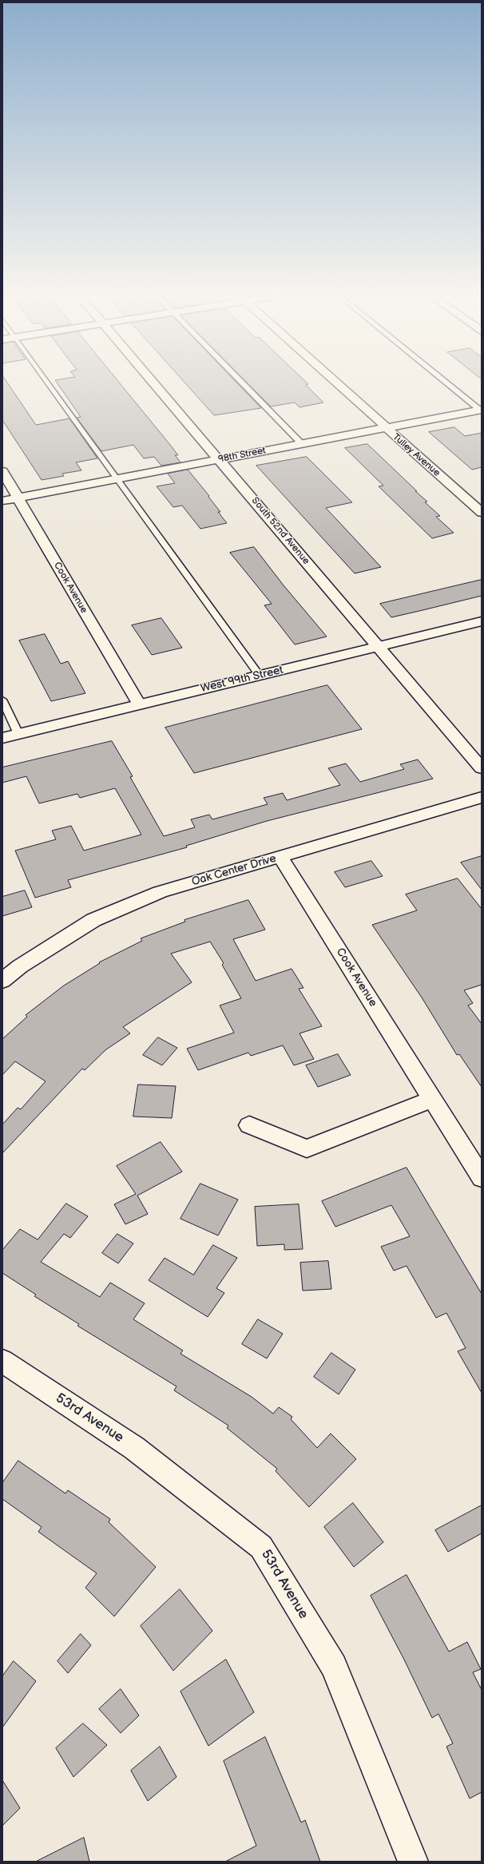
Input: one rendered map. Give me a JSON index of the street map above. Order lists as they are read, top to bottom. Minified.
{"streets":{"street":["98th Street","Tulley Avenue","South 52nd Avenue","Cook Avenue","West 99th Street","Oak Center Drive","53rd Avenue"]},"crossings":[["98th Street","Tulley Avenue"],["98th Street","South 52nd Avenue"],["98th Street","Cook Avenue"],["South 52nd Avenue","West 99th Street"],["Cook Avenue","West 99th Street"],["Cook Avenue","Oak Center Drive"]]}
